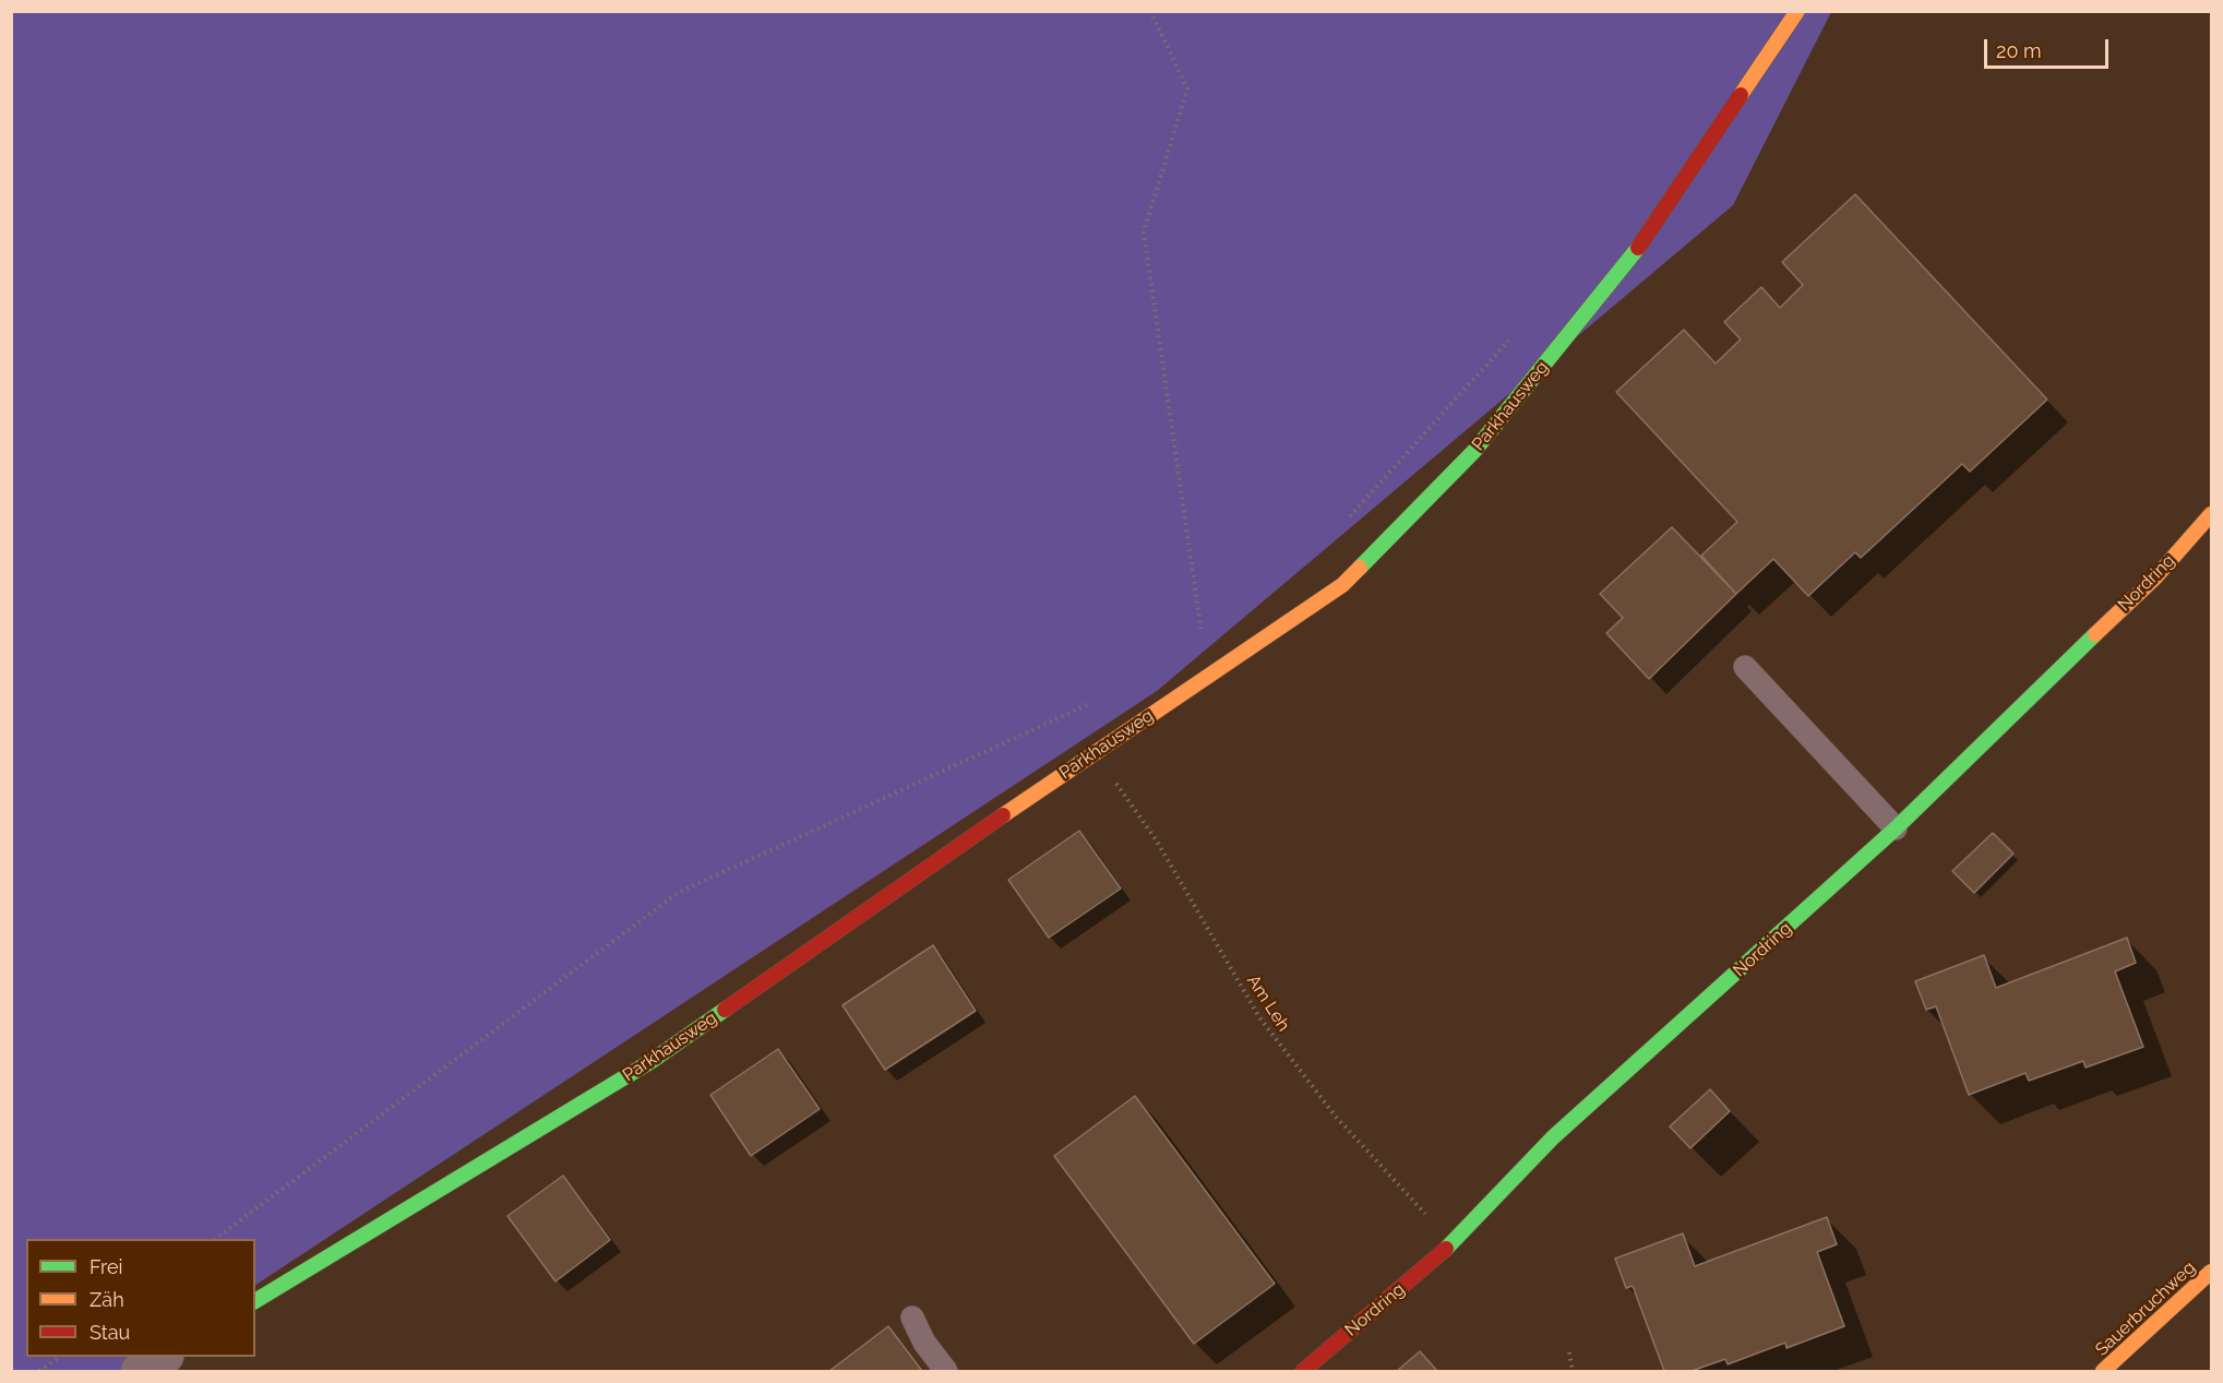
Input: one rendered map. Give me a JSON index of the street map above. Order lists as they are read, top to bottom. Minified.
{"streets":{"street":["Parkhausweg","Nordring","Sauerbruchweg"],"path":["Am Leh"]},"crossings":[["Parkhausweg","Am Leh"],["Nordring","Am Leh"]],"legend":["Frei","Zäh","Stau"],"scale_bar":"20 m"}
